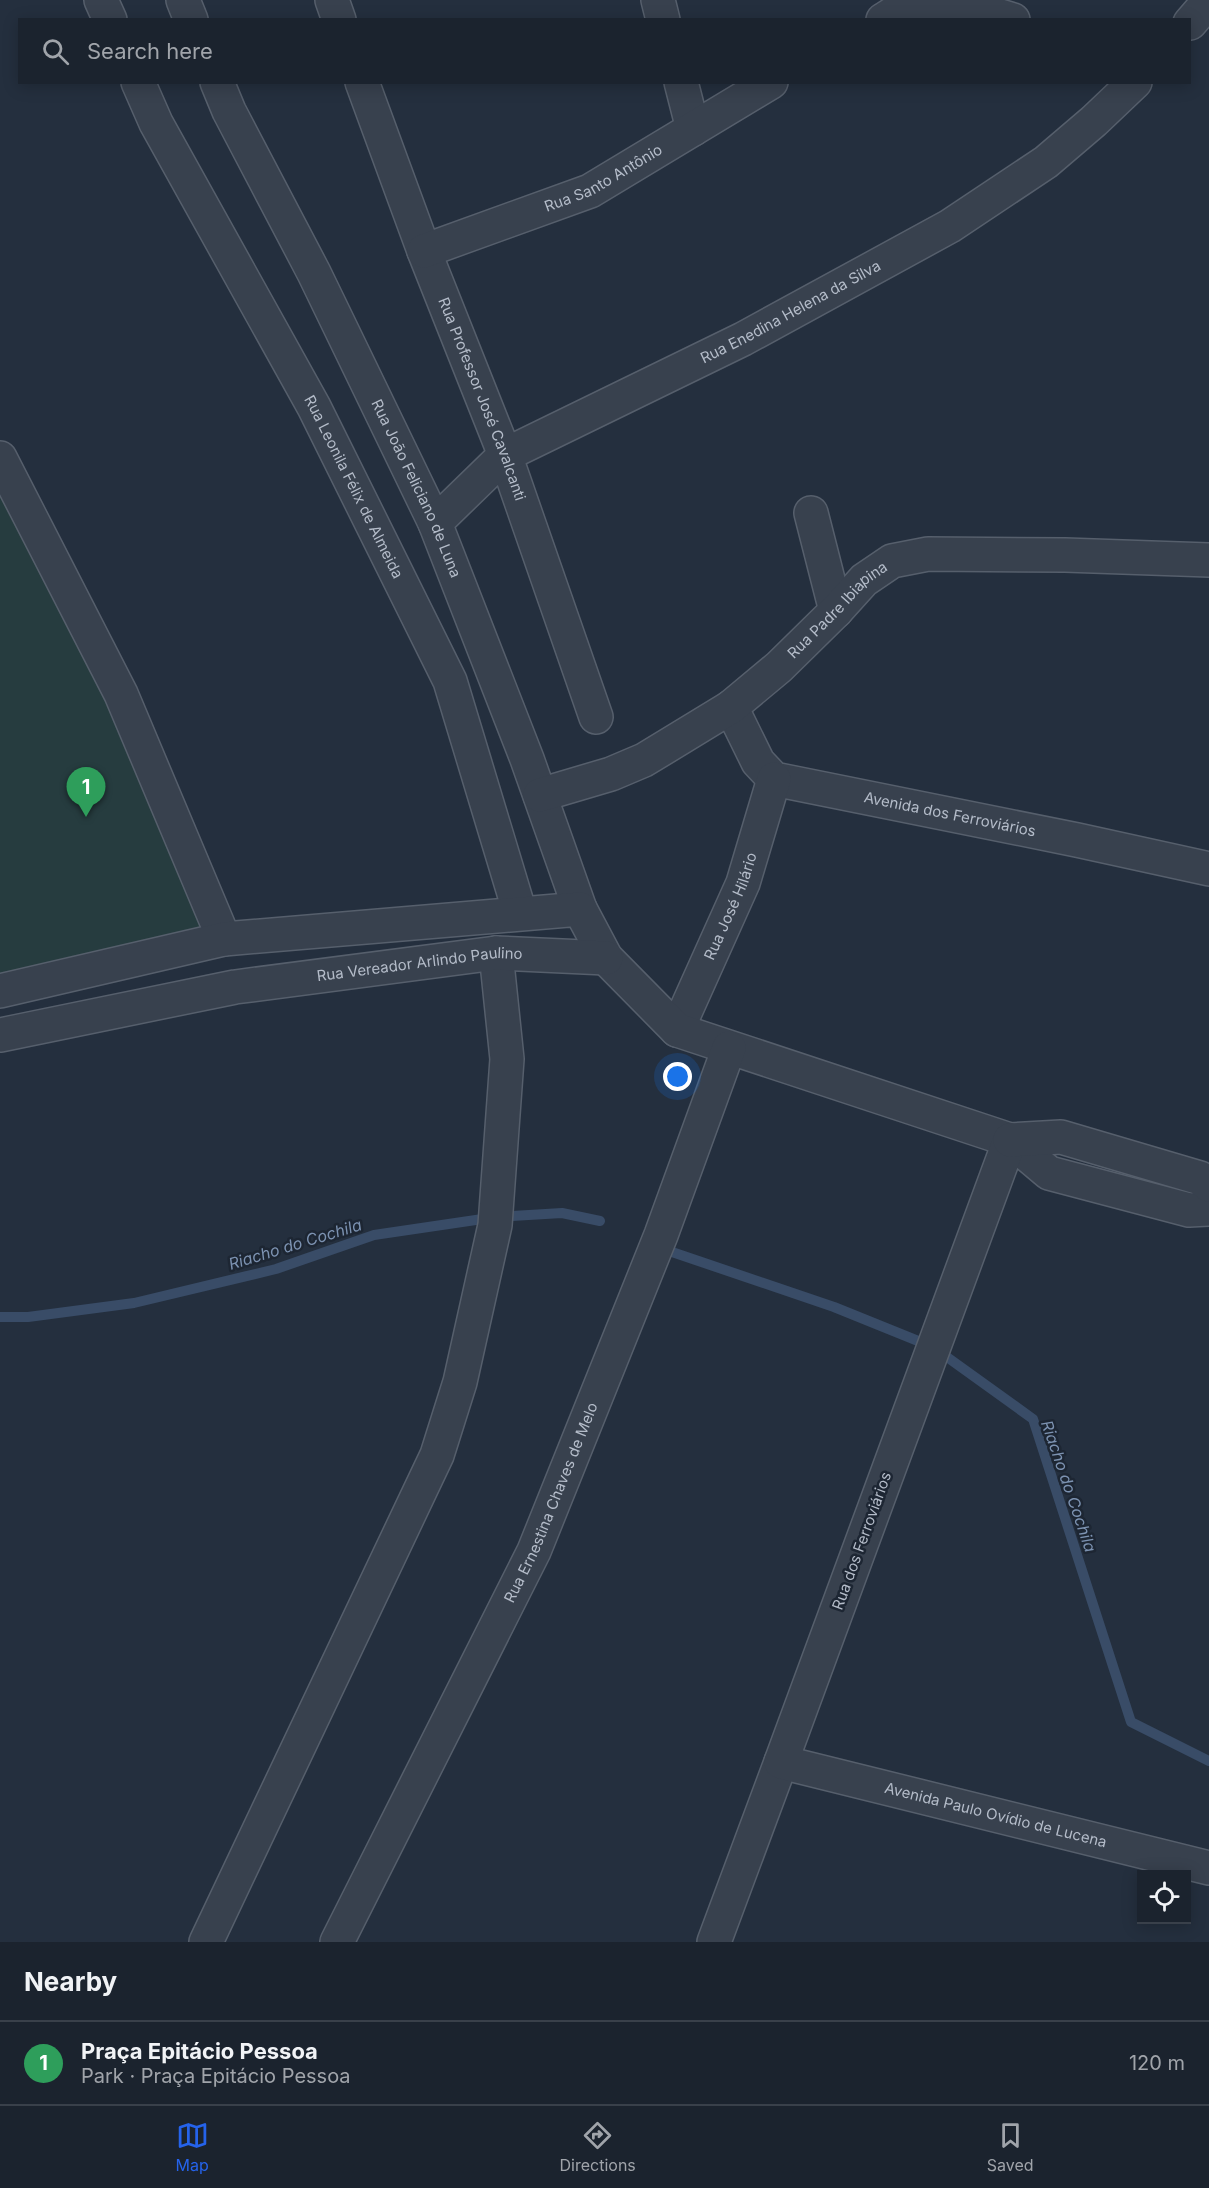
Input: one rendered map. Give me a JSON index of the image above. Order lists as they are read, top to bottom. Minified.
{"streets":{"street":["Rua Santo Antônio","Rua Enedina Helena da Silva","Rua Professor José Cavalcanti","Rua Leonila Félix de Almeida","Rua João Feliciano de Luna","Rua Padre Ibiapina","Avenida dos Ferroviários","Rua José Hilário","Rua Vereador Arlindo Paulino","Rua Ernestina Chaves de Melo","Rua dos Ferroviários","Avenida Paulo Ovídio de Lucena"]},"crossings":[["Rua Santo Antônio","Rua Professor José Cavalcanti"],["Rua Enedina Helena da Silva","Rua Professor José Cavalcanti"],["Rua Enedina Helena da Silva","Rua João Feliciano de Luna"],["Rua João Feliciano de Luna","Rua Padre Ibiapina"],["Rua João Feliciano de Luna","Rua José Hilário"],["Rua João Feliciano de Luna","Rua Vereador Arlindo Paulino"],["Avenida dos Ferroviários","Rua José Hilário"],["Rua dos Ferroviários","Avenida Paulo Ovídio de Lucena"]],"water":["Riacho do Cochila"],"page":{"search":"Search here","pins":"1","heading":"Nearby","list":[{"mark":"1","name":"Praça Epitácio Pessoa","note":"Park · Praça Epitácio Pessoa","value":"120 m"}],"nav":["Map","Directions","Saved"]}}
